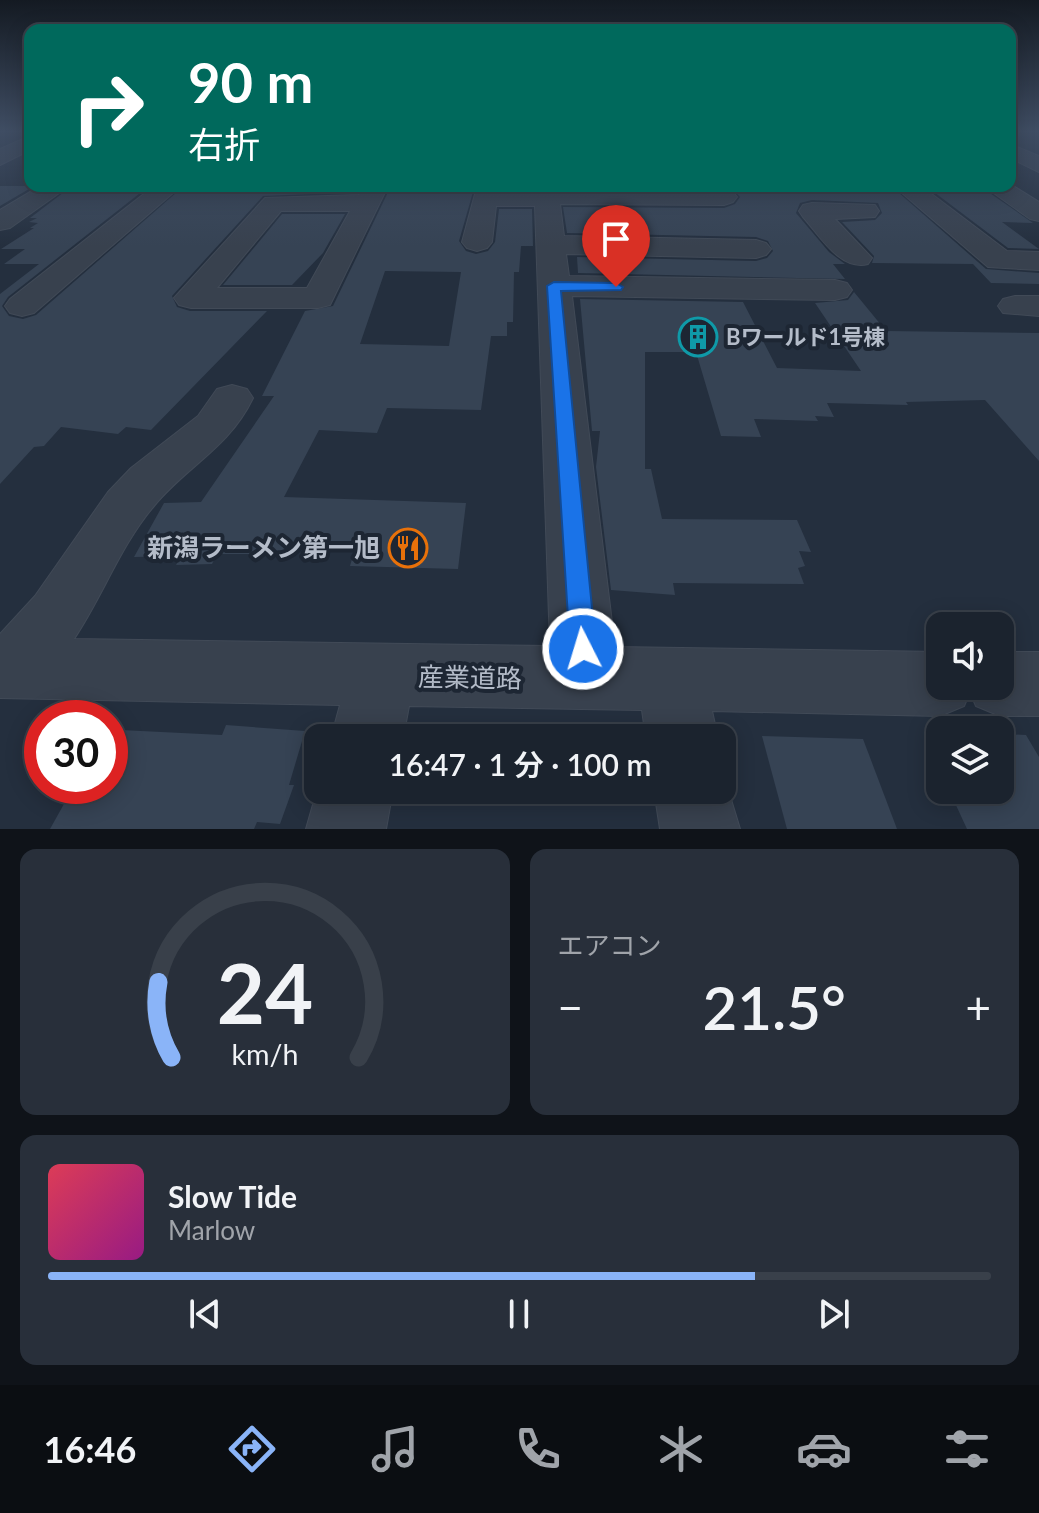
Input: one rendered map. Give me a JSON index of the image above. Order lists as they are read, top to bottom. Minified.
{"streets":{"street":["産業道路"]},"places":{"building":["Bワールド1号棟"],"restaurant":["新潟ラーメン第一旭"]},"page":{"turn":["90 m","右折"],"limit":"30","trip":"16:47 · 1 分 · 100 m","tile":"エアコン","heat":["−","21.5°","+"],"song":["Slow Tide","Marlow"],"tabs":"16:46","gauge":["24","km/h"]}}
